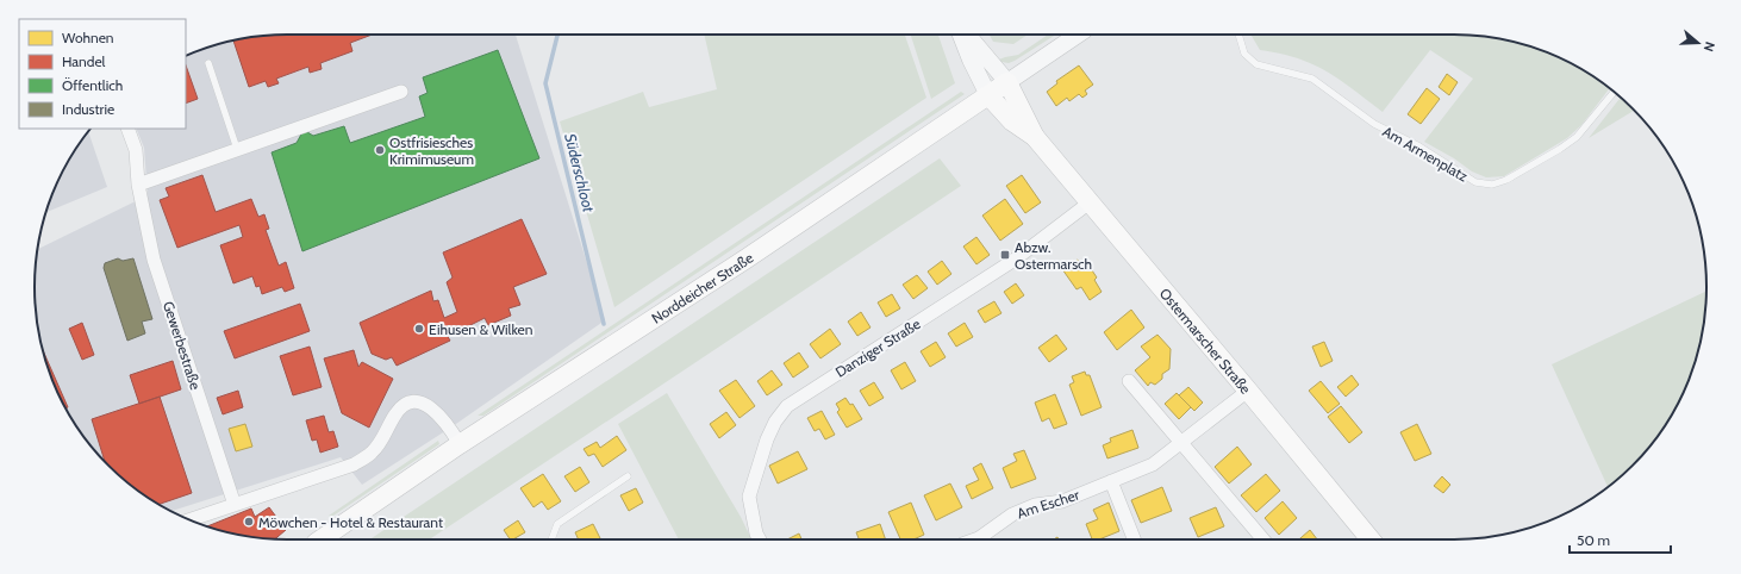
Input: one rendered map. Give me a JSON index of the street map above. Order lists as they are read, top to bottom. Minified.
{"streets":{"main road":["Norddeicher Straße","Ostermarscher Straße"],"street":["Gewerbestraße","Danziger Straße","Am Escher"],"lane":["Am Armenplatz"]},"crossings":[["Norddeicher Straße","Ostermarscher Straße"],["Ostermarscher Straße","Danziger Straße"],["Ostermarscher Straße","Am Escher"]],"water":["Süderschloot"],"places":{"other":["Ostfrisiesches Krimimuseum","Eihusen & Wilken","Möwchen - Hotel & Restaurant"],"transit":["Abzw. Ostermarsch"]},"legend":["Wohnen","Handel","Öffentlich","Industrie"],"scale_bar":"50 m","north":"right"}
